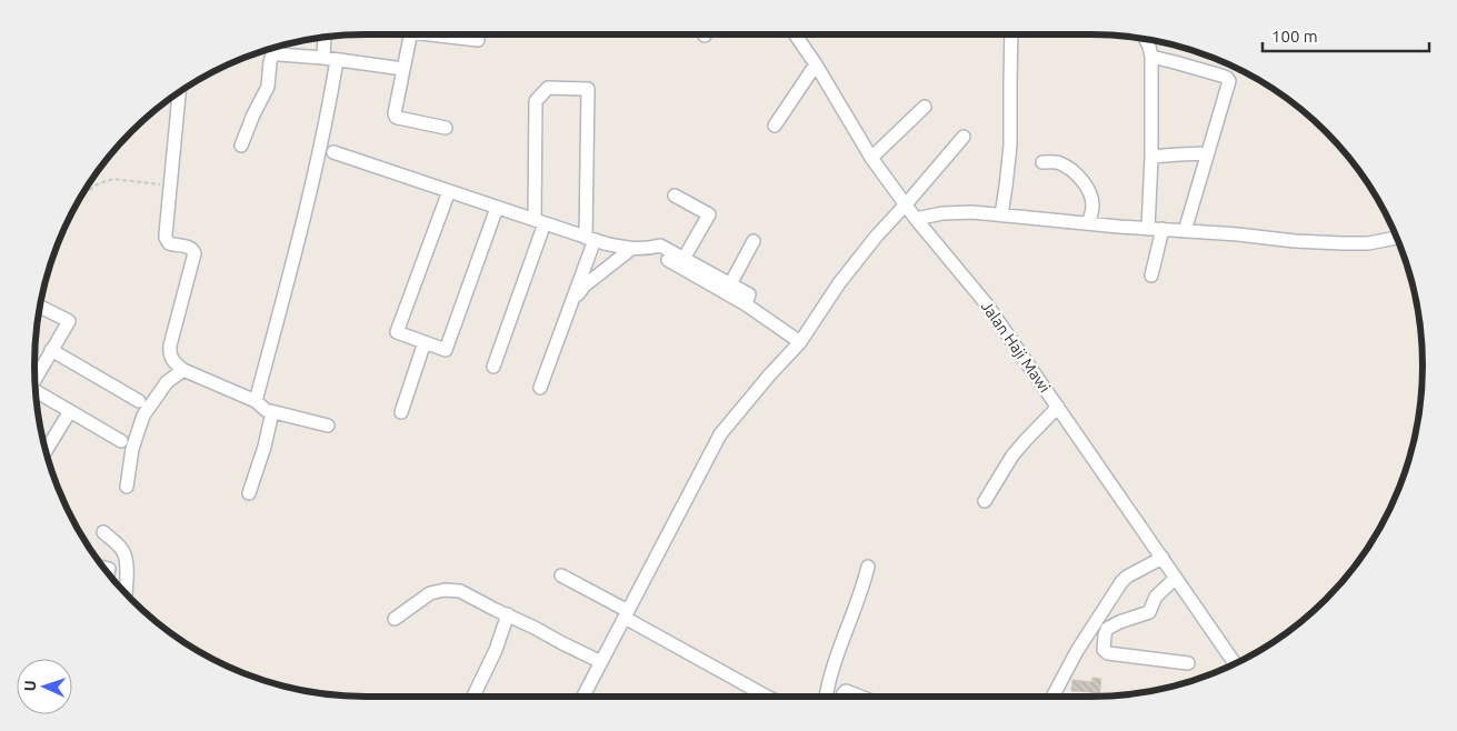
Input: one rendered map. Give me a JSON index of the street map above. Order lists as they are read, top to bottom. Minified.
{"streets":{"street":["Jalan Haji Mawi"]},"scale_bar":"100 m","north":"left"}
